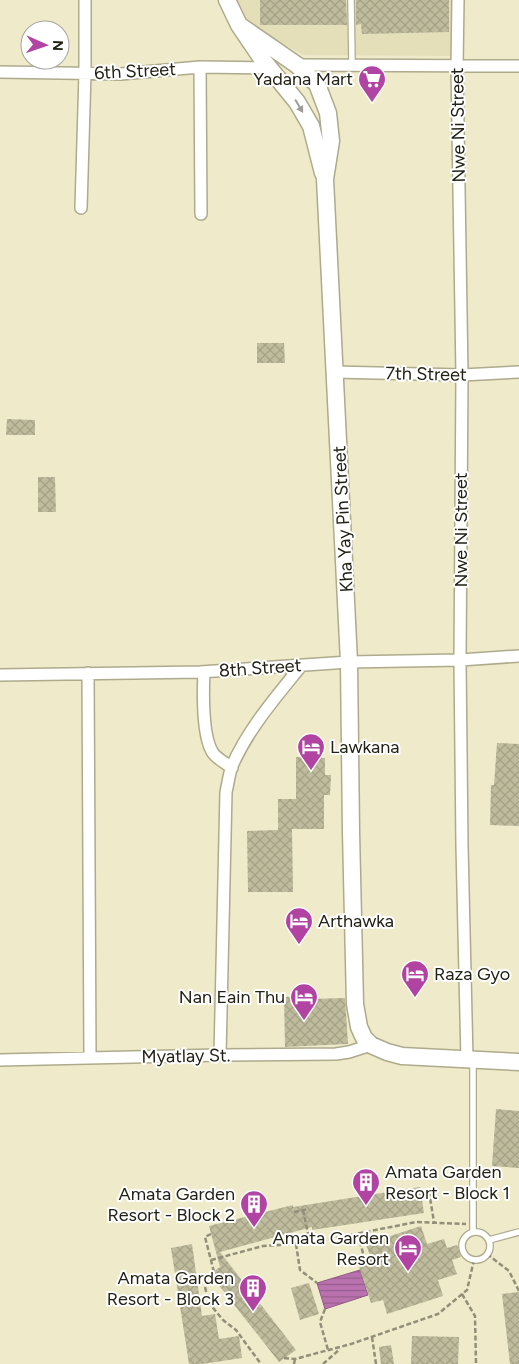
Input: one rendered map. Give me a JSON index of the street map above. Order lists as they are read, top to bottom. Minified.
{"streets":{"street":["6th Street","Nwe Ni Street","7th Street","Kha Yay Pin Street","8th Street","Myatlay St."]},"crossings":[["Nwe Ni Street","7th Street"],["Nwe Ni Street","8th Street"],["7th Street","Kha Yay Pin Street"],["Kha Yay Pin Street","8th Street"],["Kha Yay Pin Street","Myatlay St."]],"places":{"supermarket":["Yadana Mart"],"hotel":["Lawkana","Arthawka","Raza Gyo","Nan Eain Thu","Amata Garden Resort"],"building":["Amata Garden Resort - Block 1","Amata Garden Resort - Block 2","Amata Garden Resort - Block 3"]},"north":"right"}
